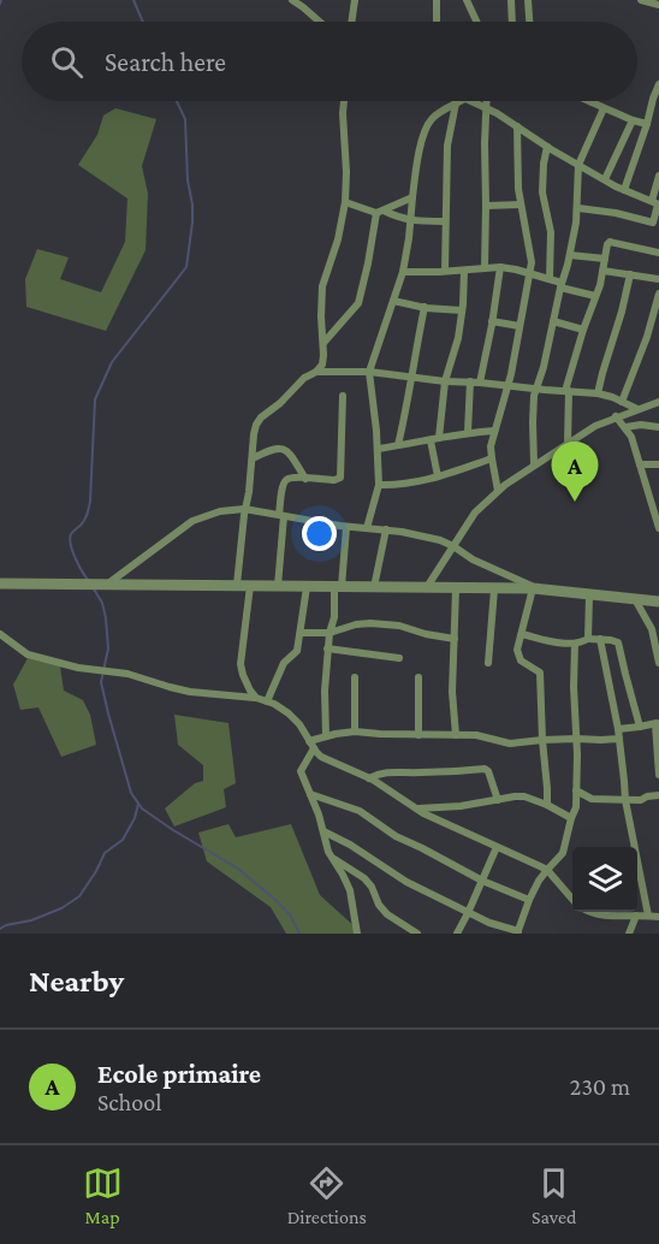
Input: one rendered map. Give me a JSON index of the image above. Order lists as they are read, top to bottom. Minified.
{"page":{"search":"Search here","pins":"A","heading":"Nearby","list":[{"mark":"A","name":"Ecole primaire","note":"School","value":"230 m"}],"nav":["Map","Directions","Saved"]}}
